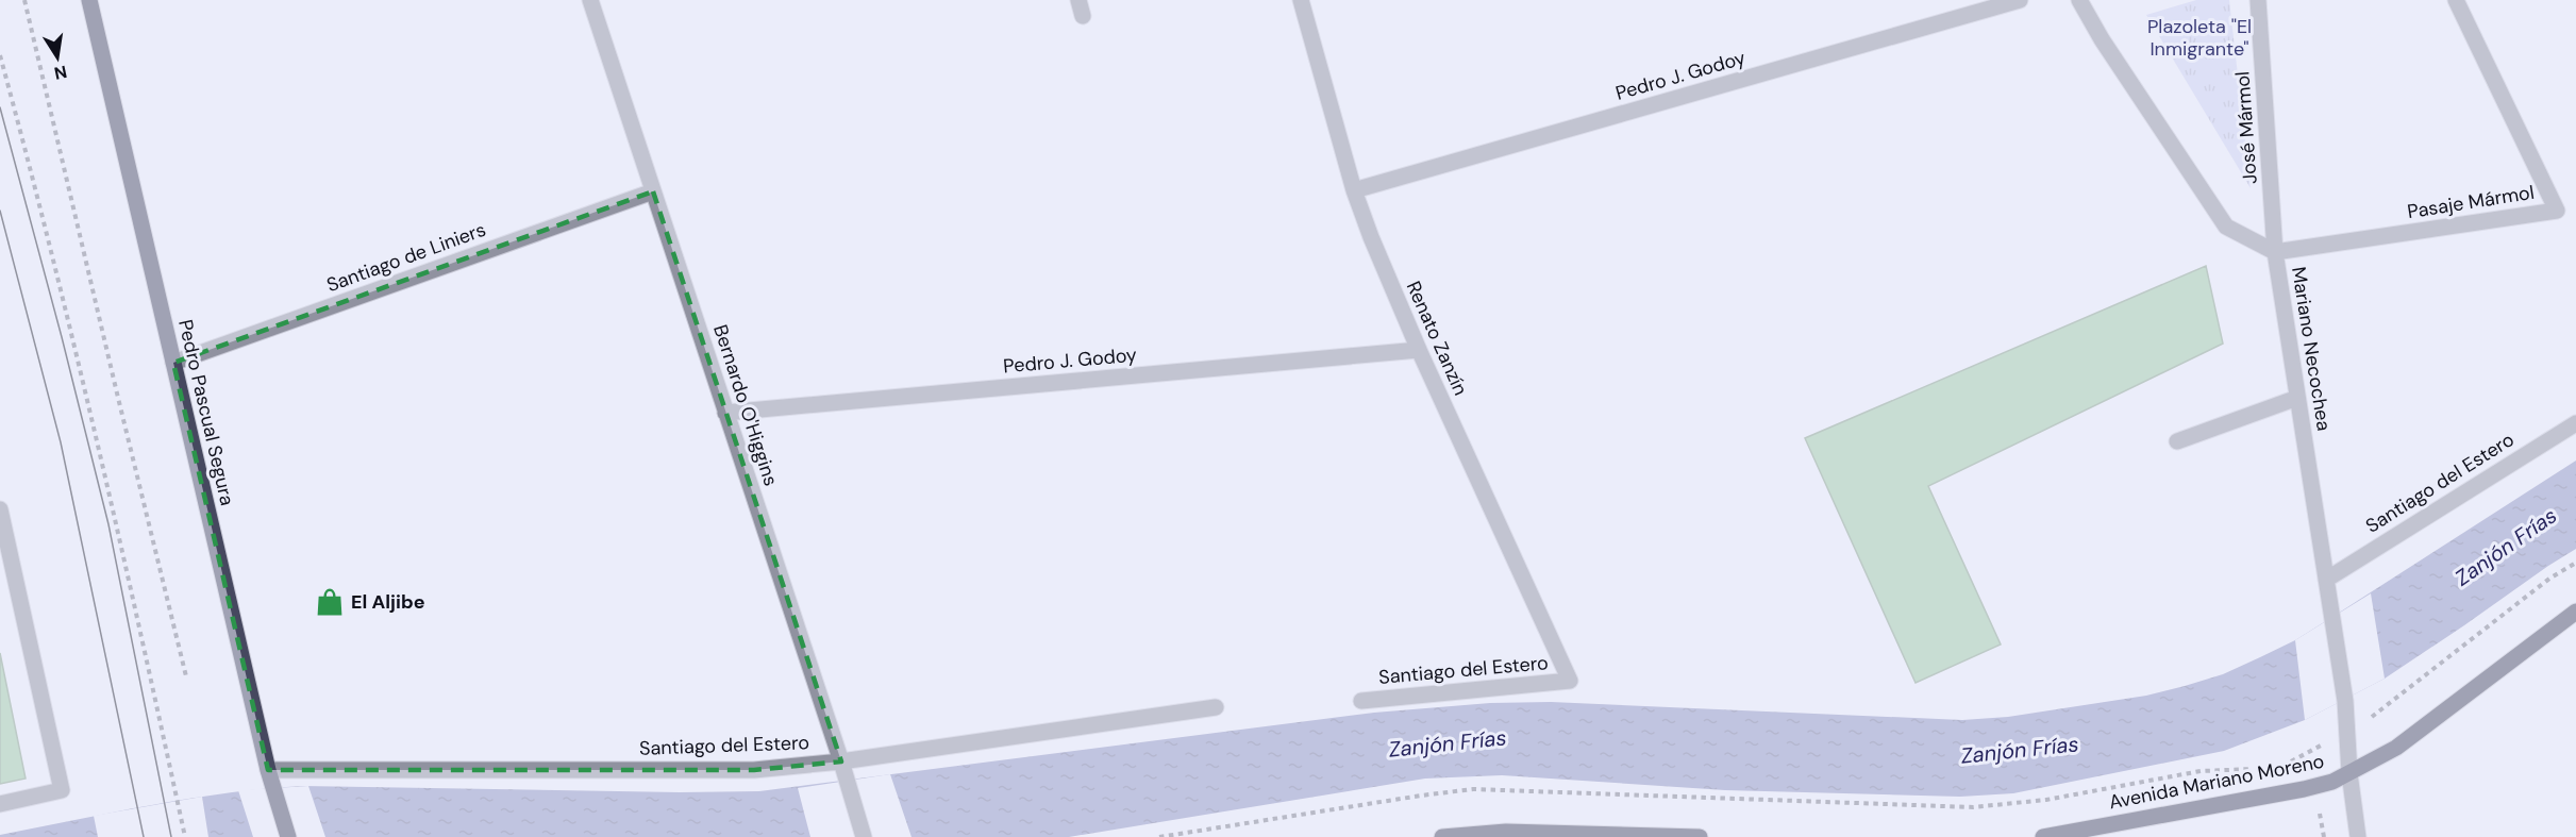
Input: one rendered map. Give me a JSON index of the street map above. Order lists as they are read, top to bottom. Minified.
{"streets":{"main road":["Pedro Pascual Segura","Avenida Mariano Moreno"],"street":["Pedro J. Godoy","José Mármol","Pasaje Mármol","Santiago de Liniers","Renato Zanzín","Mariano Necochea","Bernardo O'Higgins","Santiago del Estero"]},"crossings":[["Pedro J. Godoy","Renato Zanzín"],["Pedro J. Godoy","Bernardo O'Higgins"],["José Mármol","Pasaje Mármol"],["José Mármol","Mariano Necochea"],["Pasaje Mármol","Mariano Necochea"],["Santiago de Liniers","Bernardo O'Higgins"],["Santiago de Liniers","Pedro Pascual Segura"],["Renato Zanzín","Santiago del Estero"],["Mariano Necochea","Santiago del Estero"],["Mariano Necochea","Avenida Mariano Moreno"],["Bernardo O'Higgins","Santiago del Estero"],["Pedro Pascual Segura","Santiago del Estero"]],"water":["Zanjón Frías"],"parks":["Plazoleta \"El Inmigrante\""],"places":{"shop":["El Aljibe"]},"north":"bottom"}
